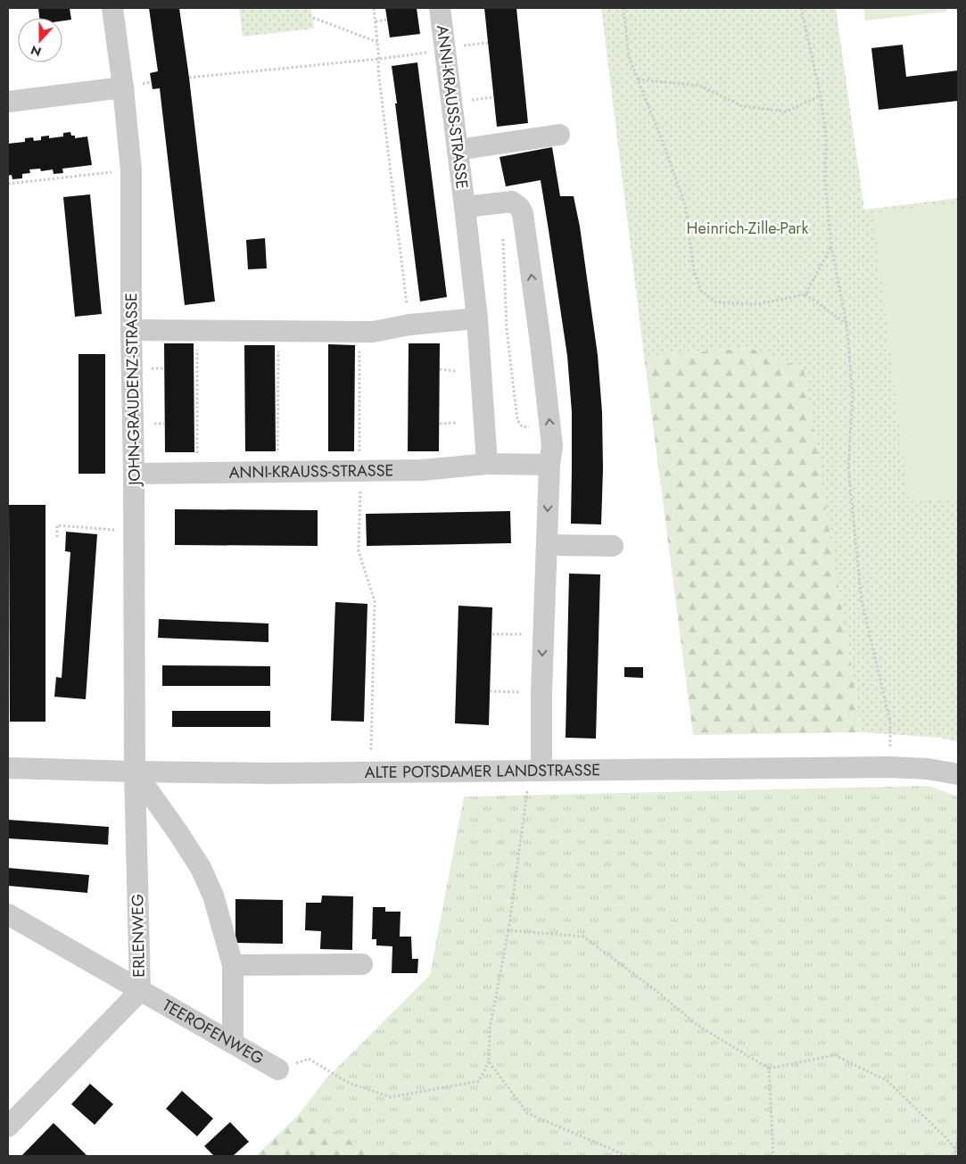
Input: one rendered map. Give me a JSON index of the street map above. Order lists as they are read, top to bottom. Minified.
{"streets":{"street":["ANNI-KRAUSS-STRASSE","JOHN-GRAUDENZ-STRASSE","ALTE POTSDAMER LANDSTRASSE","ERLENWEG","TEEROFENWEG"]},"crossings":[["ANNI-KRAUSS-STRASSE","JOHN-GRAUDENZ-STRASSE"],["ANNI-KRAUSS-STRASSE","ALTE POTSDAMER LANDSTRASSE"],["JOHN-GRAUDENZ-STRASSE","ALTE POTSDAMER LANDSTRASSE"],["JOHN-GRAUDENZ-STRASSE","ERLENWEG"],["ALTE POTSDAMER LANDSTRASSE","ERLENWEG"],["ERLENWEG","TEEROFENWEG"]],"parks":["Heinrich-Zille-Park"],"north":"bottom"}
